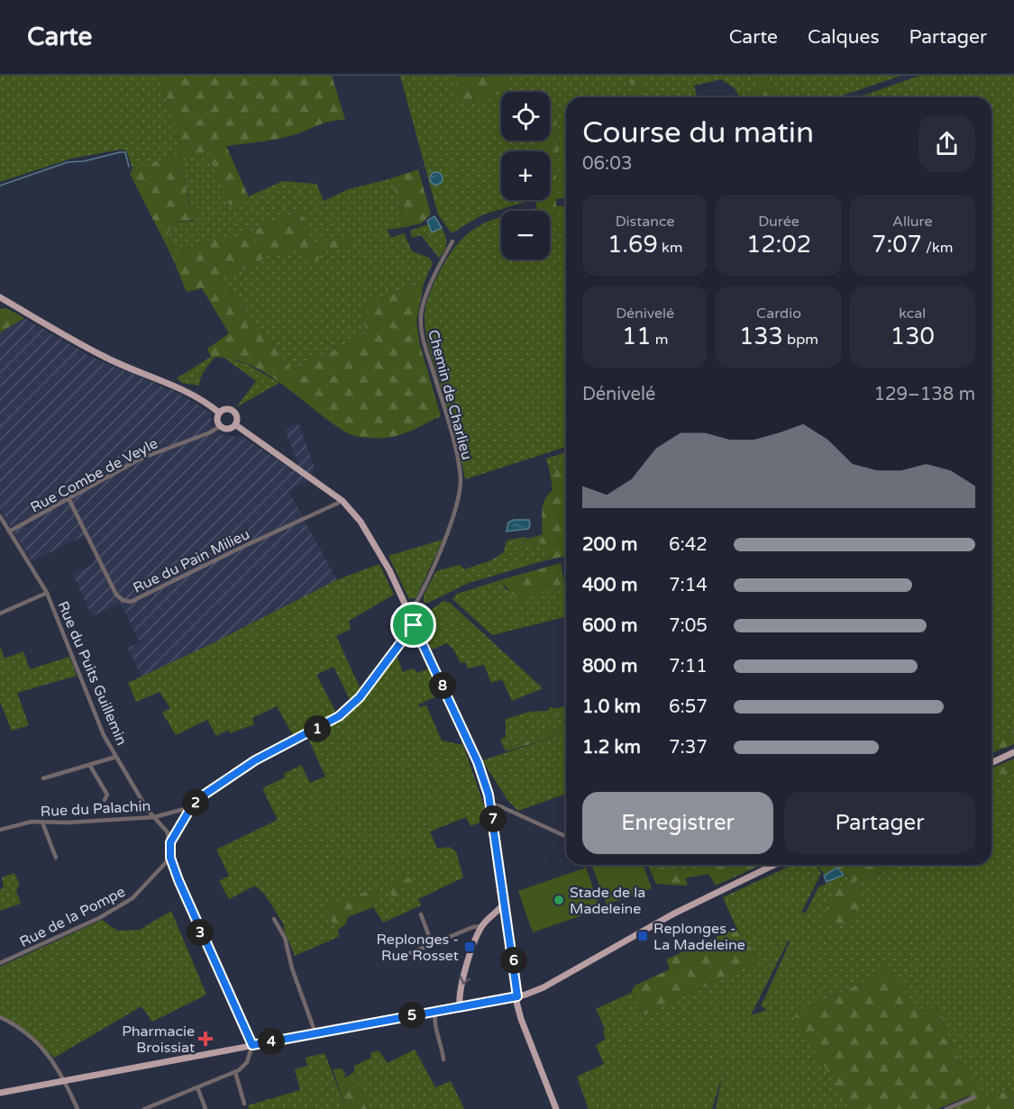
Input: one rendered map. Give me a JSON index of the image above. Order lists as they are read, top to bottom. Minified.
{"streets":{"street":["Chemin de Charlieu","Rue Combe de Veyle","Rue du Pain Milieu","Rue du Puits Guillemin","Rue du Palachin","Rue de la Pompe"]},"crossings":[["Rue Combe de Veyle","Rue du Pain Milieu"],["Rue Combe de Veyle","Rue du Puits Guillemin"],["Rue du Puits Guillemin","Rue du Palachin"]],"places":{"other":["Stade de la Madeleine"],"transit":["Replonges - La Madeleine","Replonges - Rue Rosset"],"health":["Pharmacie Broissiat"]},"page":{"header":"Carte","nav":["Carte","Calques","Partager"],"map_buttons":["+","−"],"heading":["Course du matin","06:03"],"stats":[["Distance","1.69 km"],["Durée","12:02"],["Allure","7:07 /km"],["Dénivelé","11 m"],["Cardio","133 bpm"],["kcal","130"]],"chart":["Dénivelé","129–138 m"],"list":[{"name":"200 m","note":"6:42"},{"name":"400 m","note":"7:14"},{"name":"600 m","note":"7:05"},{"name":"800 m","note":"7:11"},{"name":"1.0 km","note":"6:57"},{"name":"1.2 km","note":"7:37"}],"pins":["8","1","2","7","3","6","5","4"],"buttons":["Enregistrer","Partager"]}}
